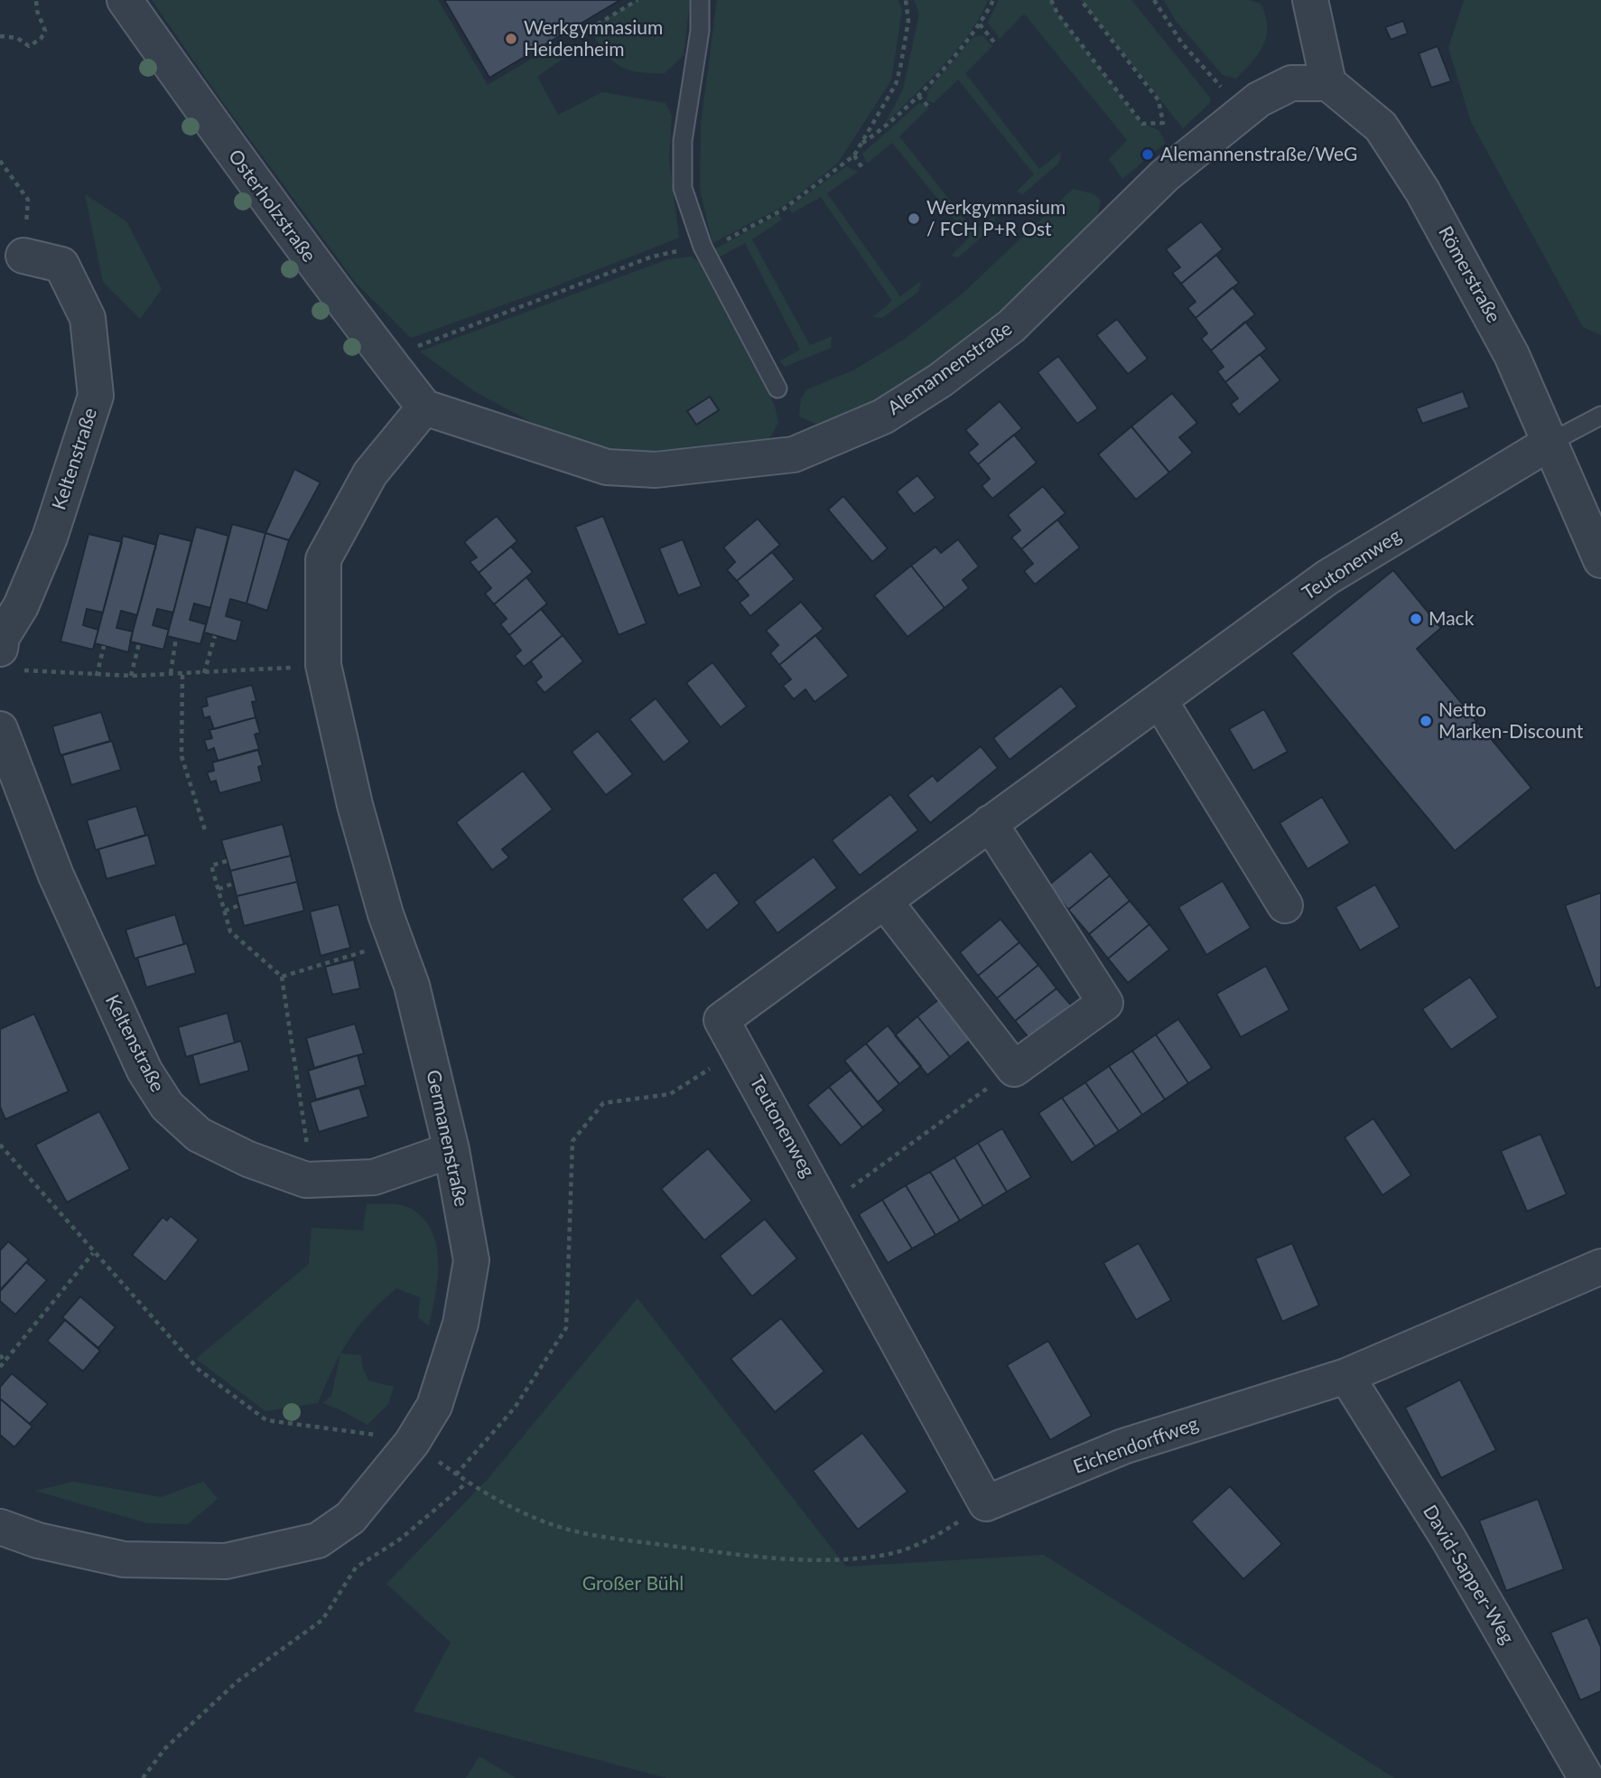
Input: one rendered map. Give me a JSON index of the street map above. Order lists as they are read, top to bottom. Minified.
{"streets":{"street":["Osterholzstraße","Römerstraße","Alemannenstraße","Keltenstraße","Teutonenweg","Germanenstraße","Eichendorffweg","David-Sapper-Weg"]},"crossings":[["Osterholzstraße","Alemannenstraße"],["Osterholzstraße","Germanenstraße"],["Römerstraße","Alemannenstraße"],["Römerstraße","Teutonenweg"],["Alemannenstraße","Germanenstraße"],["Keltenstraße","Germanenstraße"],["Teutonenweg","Eichendorffweg"],["Eichendorffweg","David-Sapper-Weg"]],"parks":["Großer Bühl"],"places":["Werkgymnasium Heidenheim","Alemannenstraße/WeG","Werkgymnasium / FCH P+R Ost","Mack","Netto Marken-Discount"]}
